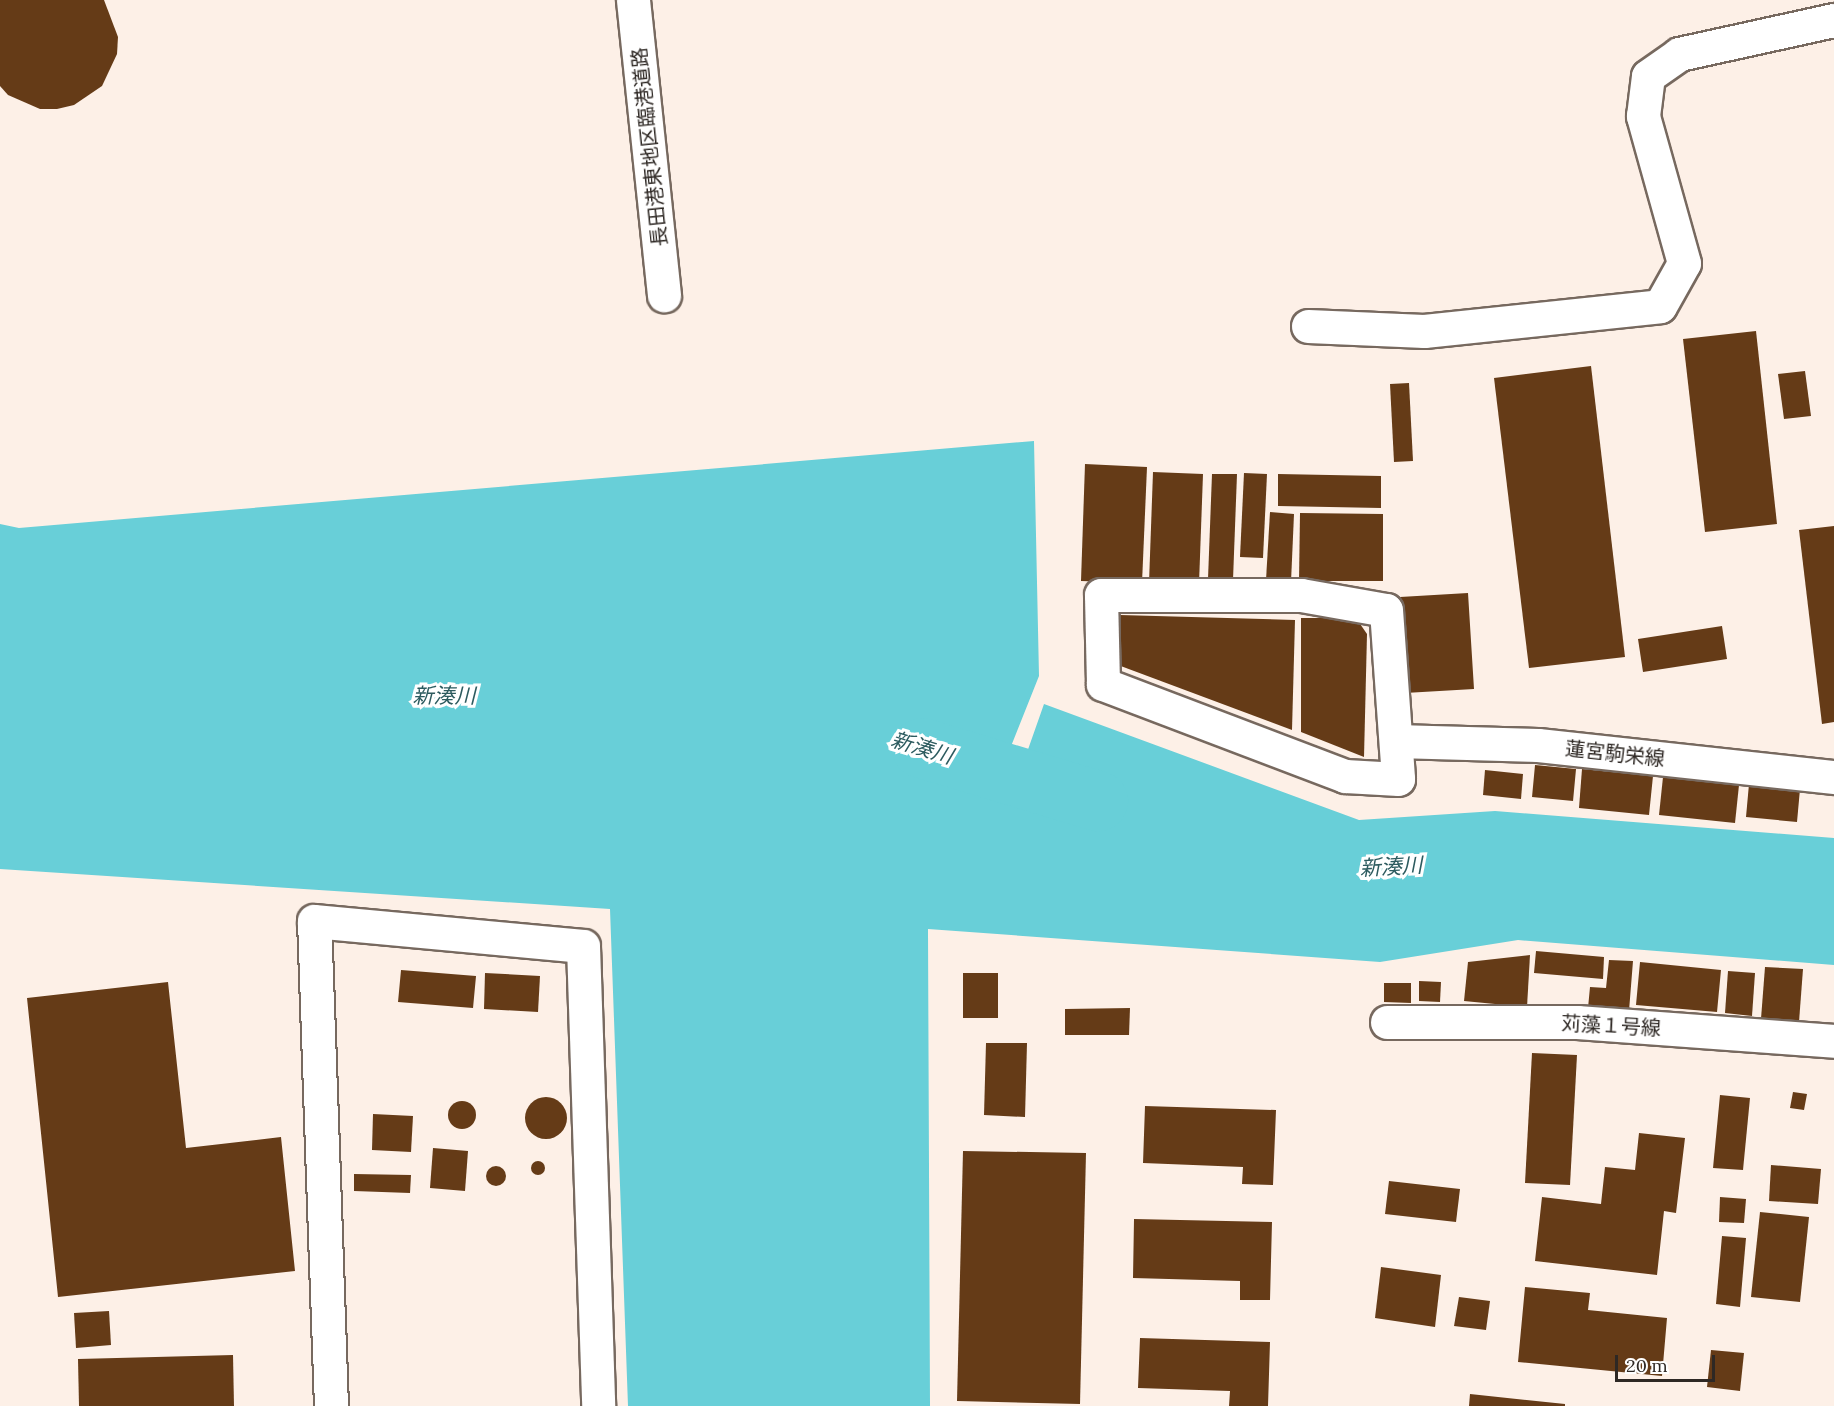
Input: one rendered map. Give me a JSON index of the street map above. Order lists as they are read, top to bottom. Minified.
{"streets":{"street":["長田港東地区臨港道路","蓮宮駒栄線","苅藻１号線"]},"water":["新湊川"],"scale_bar":"20 m"}
